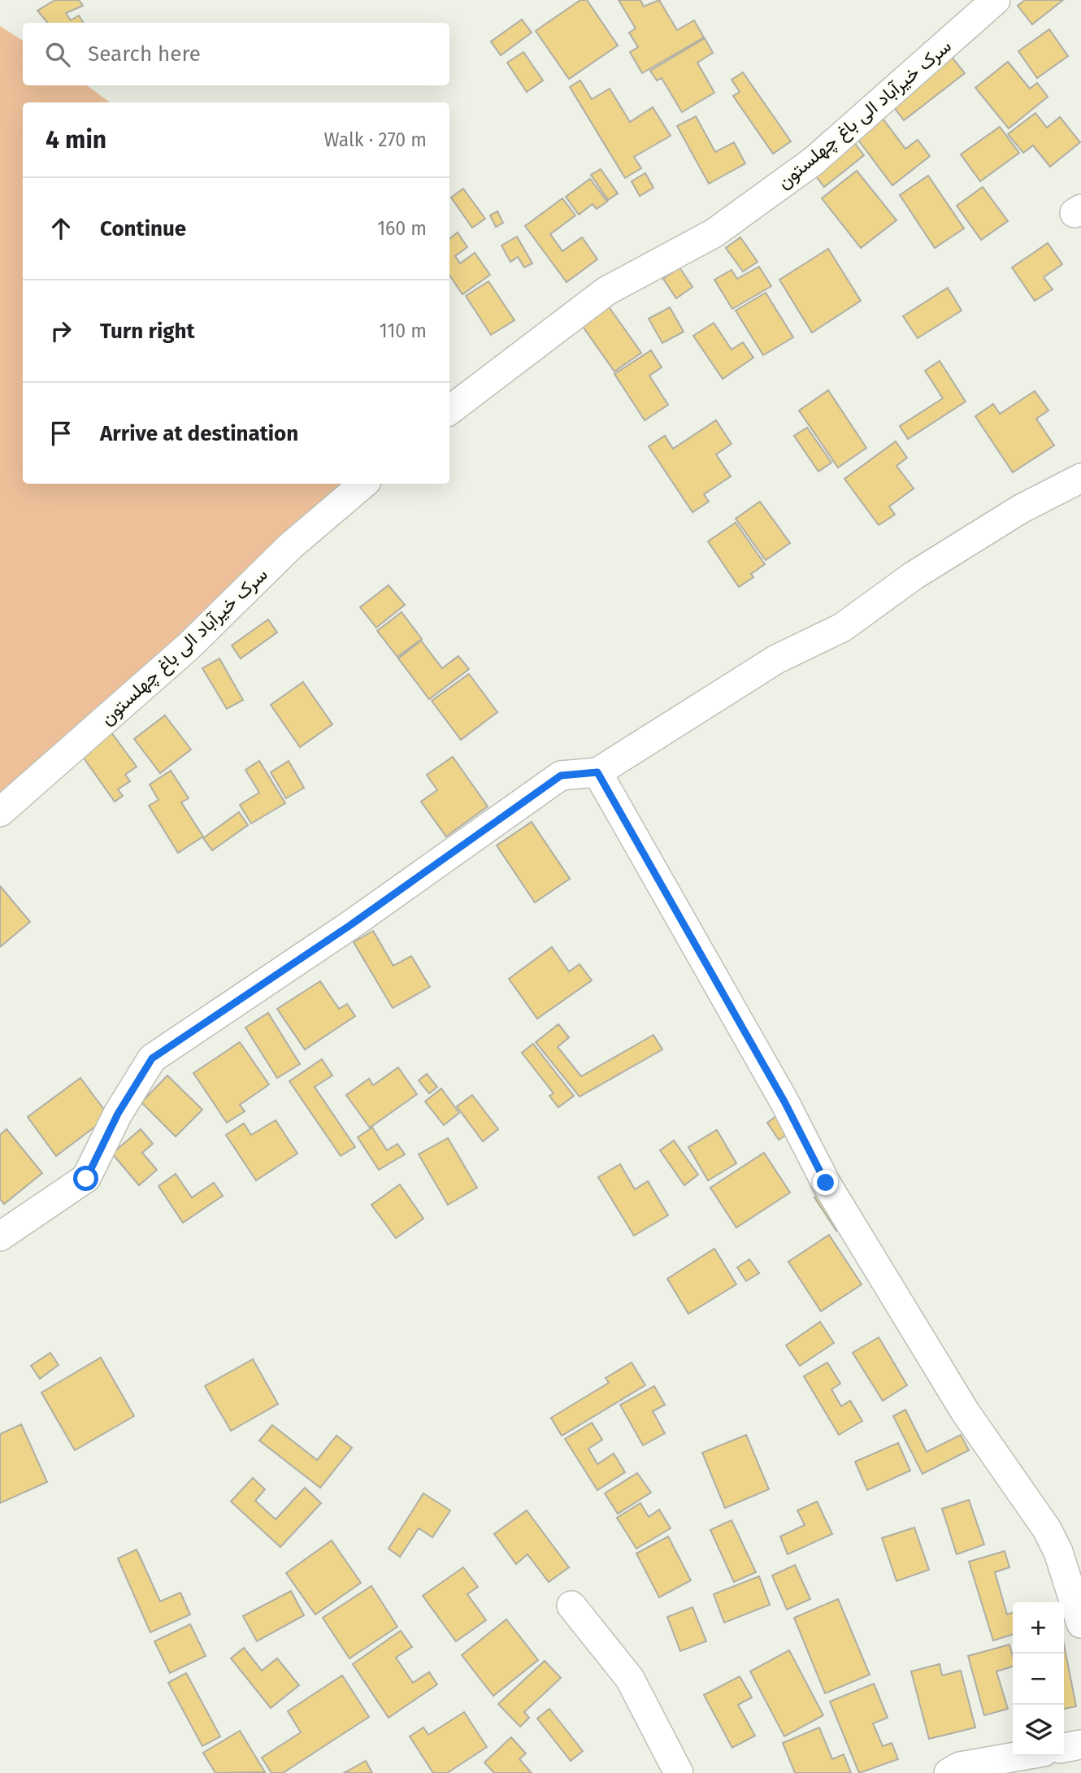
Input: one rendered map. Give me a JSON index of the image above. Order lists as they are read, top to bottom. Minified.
{"streets":{"street":["سرک خیرآباد الی باغ چهلستون"]},"page":{"search":"Search here","heading":["4 min","Walk · 270 m"],"list":[["Continue","160 m"],["Turn right","110 m"],"Arrive at destination"],"map_buttons":["+","−"]}}
